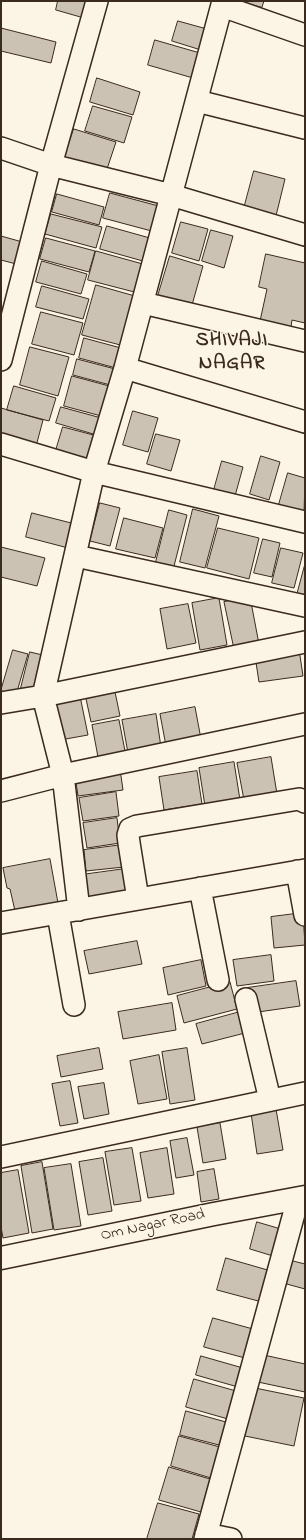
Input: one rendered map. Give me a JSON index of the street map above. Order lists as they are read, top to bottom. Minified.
{"streets":{"street":["Om Nagar Road"]},"districts":["SHIVAJI NAGAR"]}
